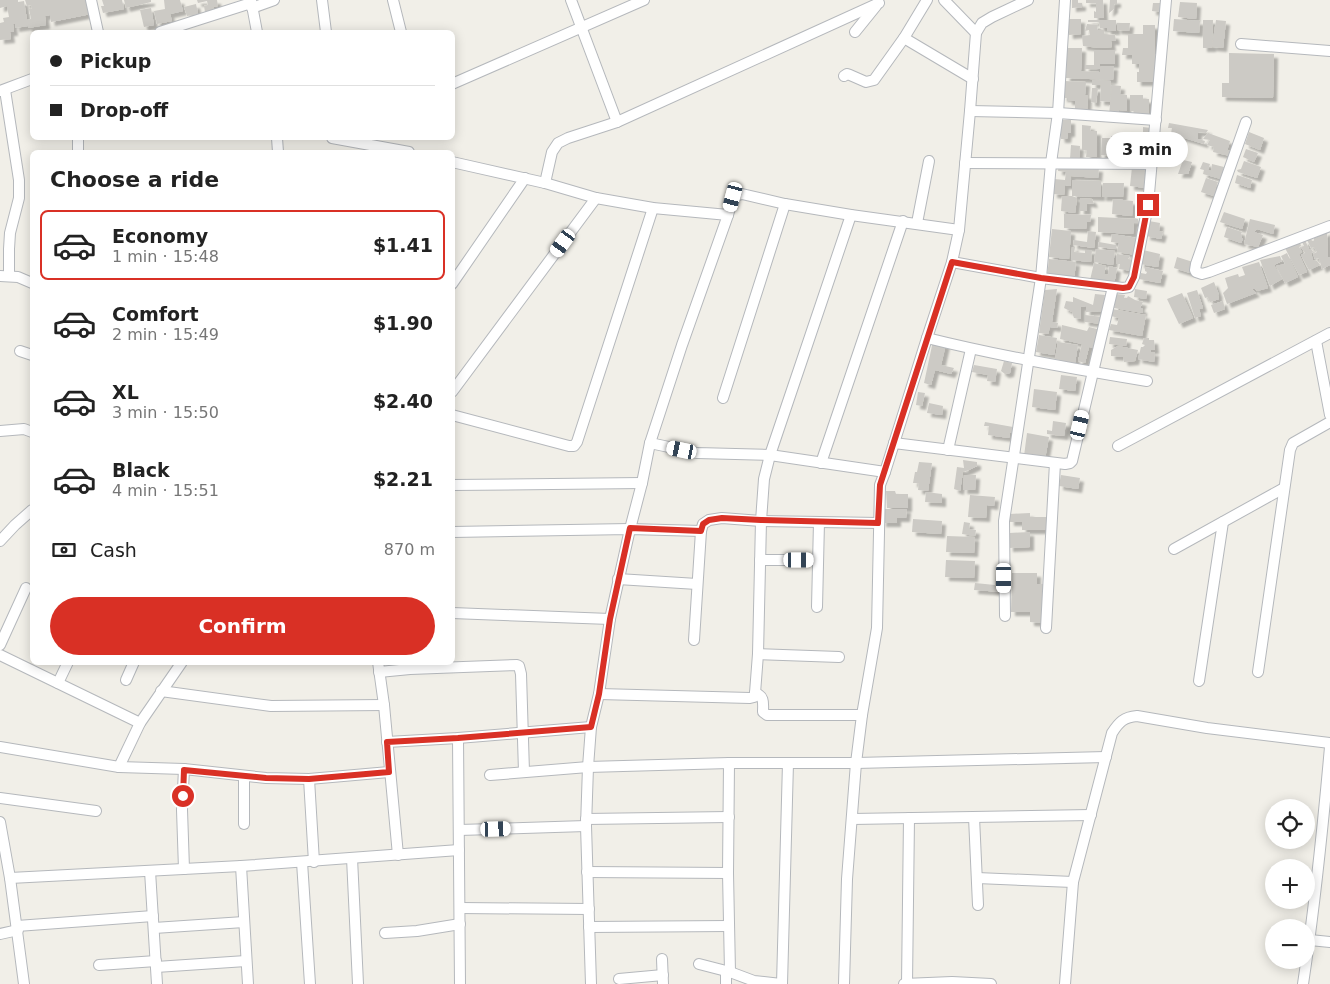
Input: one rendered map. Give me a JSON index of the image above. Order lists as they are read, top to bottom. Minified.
{"page":{"banner":["Pickup","Drop-off"],"bubble":"3 min","heading":"Choose a ride","list":[{"name":"Economy","note":"1 min · 15:48","value":"$1.41"},{"name":"Comfort","note":"2 min · 15:49","value":"$1.90"},{"name":"XL","note":"3 min · 15:50","value":"$2.40"},{"name":"Black","note":"4 min · 15:51","value":"$2.21"}],"pay":["Cash","870 m"],"buttons":"Confirm","map_buttons":["+","−"]}}
